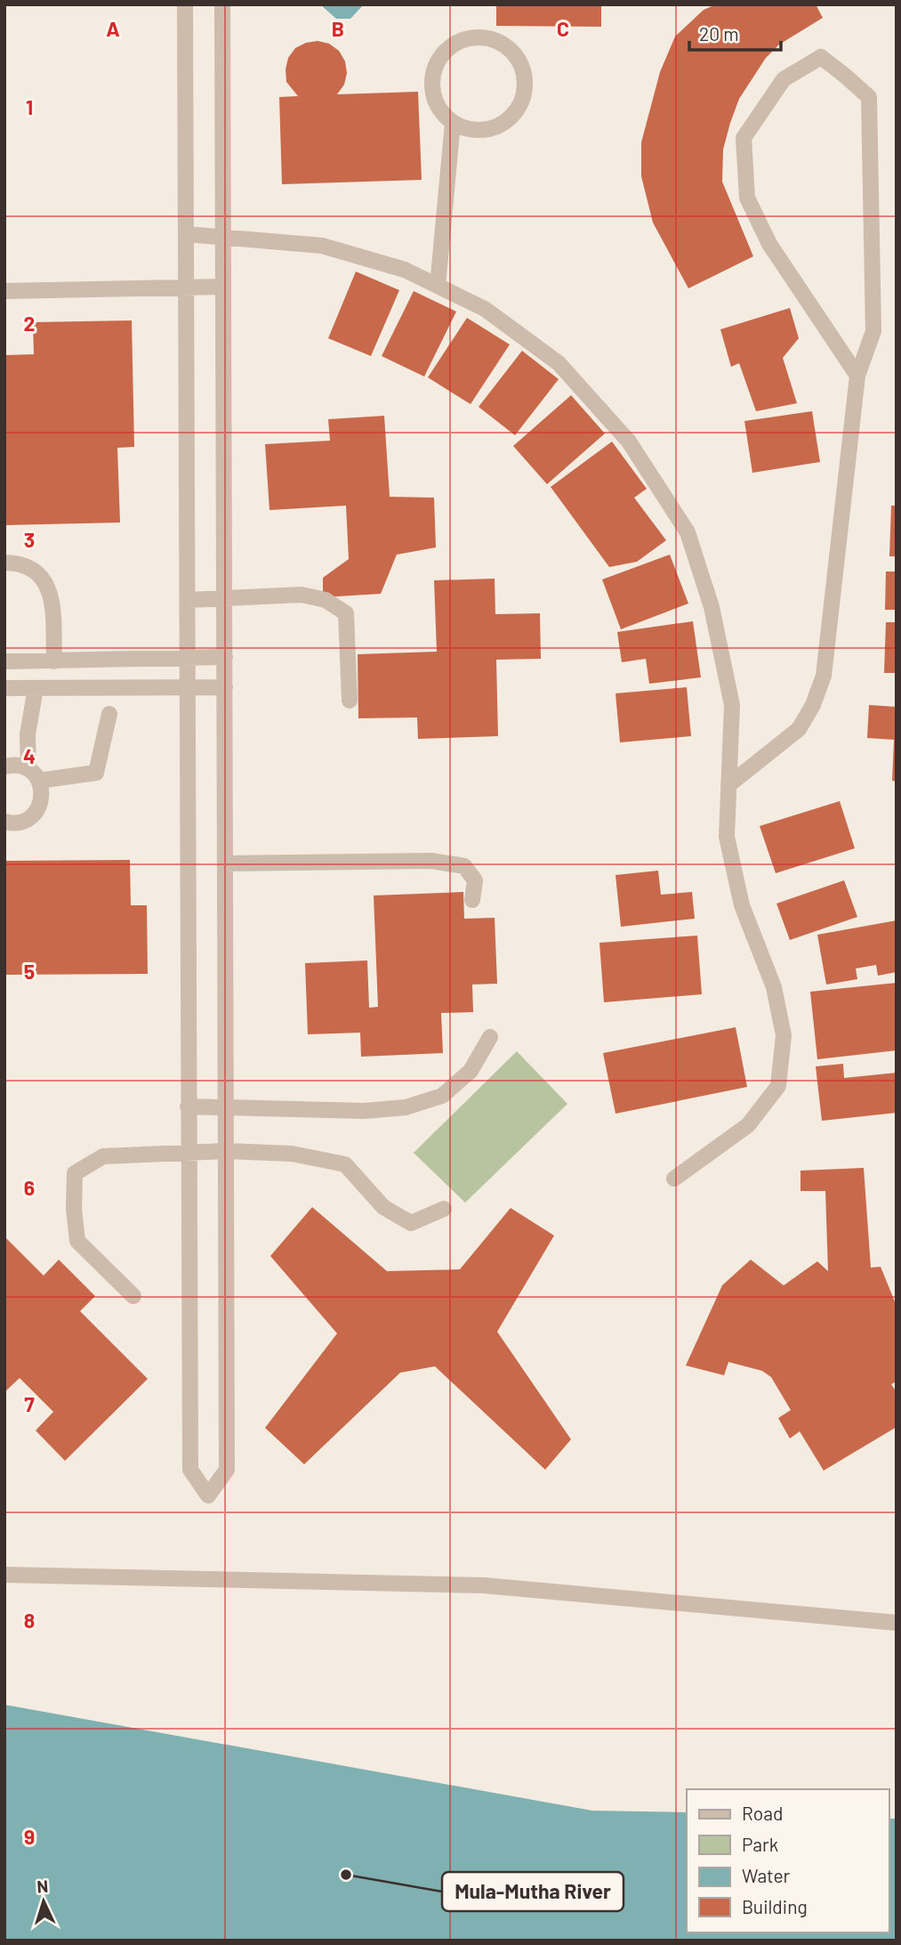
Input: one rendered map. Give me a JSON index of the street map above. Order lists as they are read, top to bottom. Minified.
{"places":["Mula-Mutha River"],"legend":["Road","Park","Water","Building"],"scale_bar":"20 m","north":"top","grid":{"columns":["A","B","C"],"rows":["1","2","3","4","5","6","7","8","9"]}}
